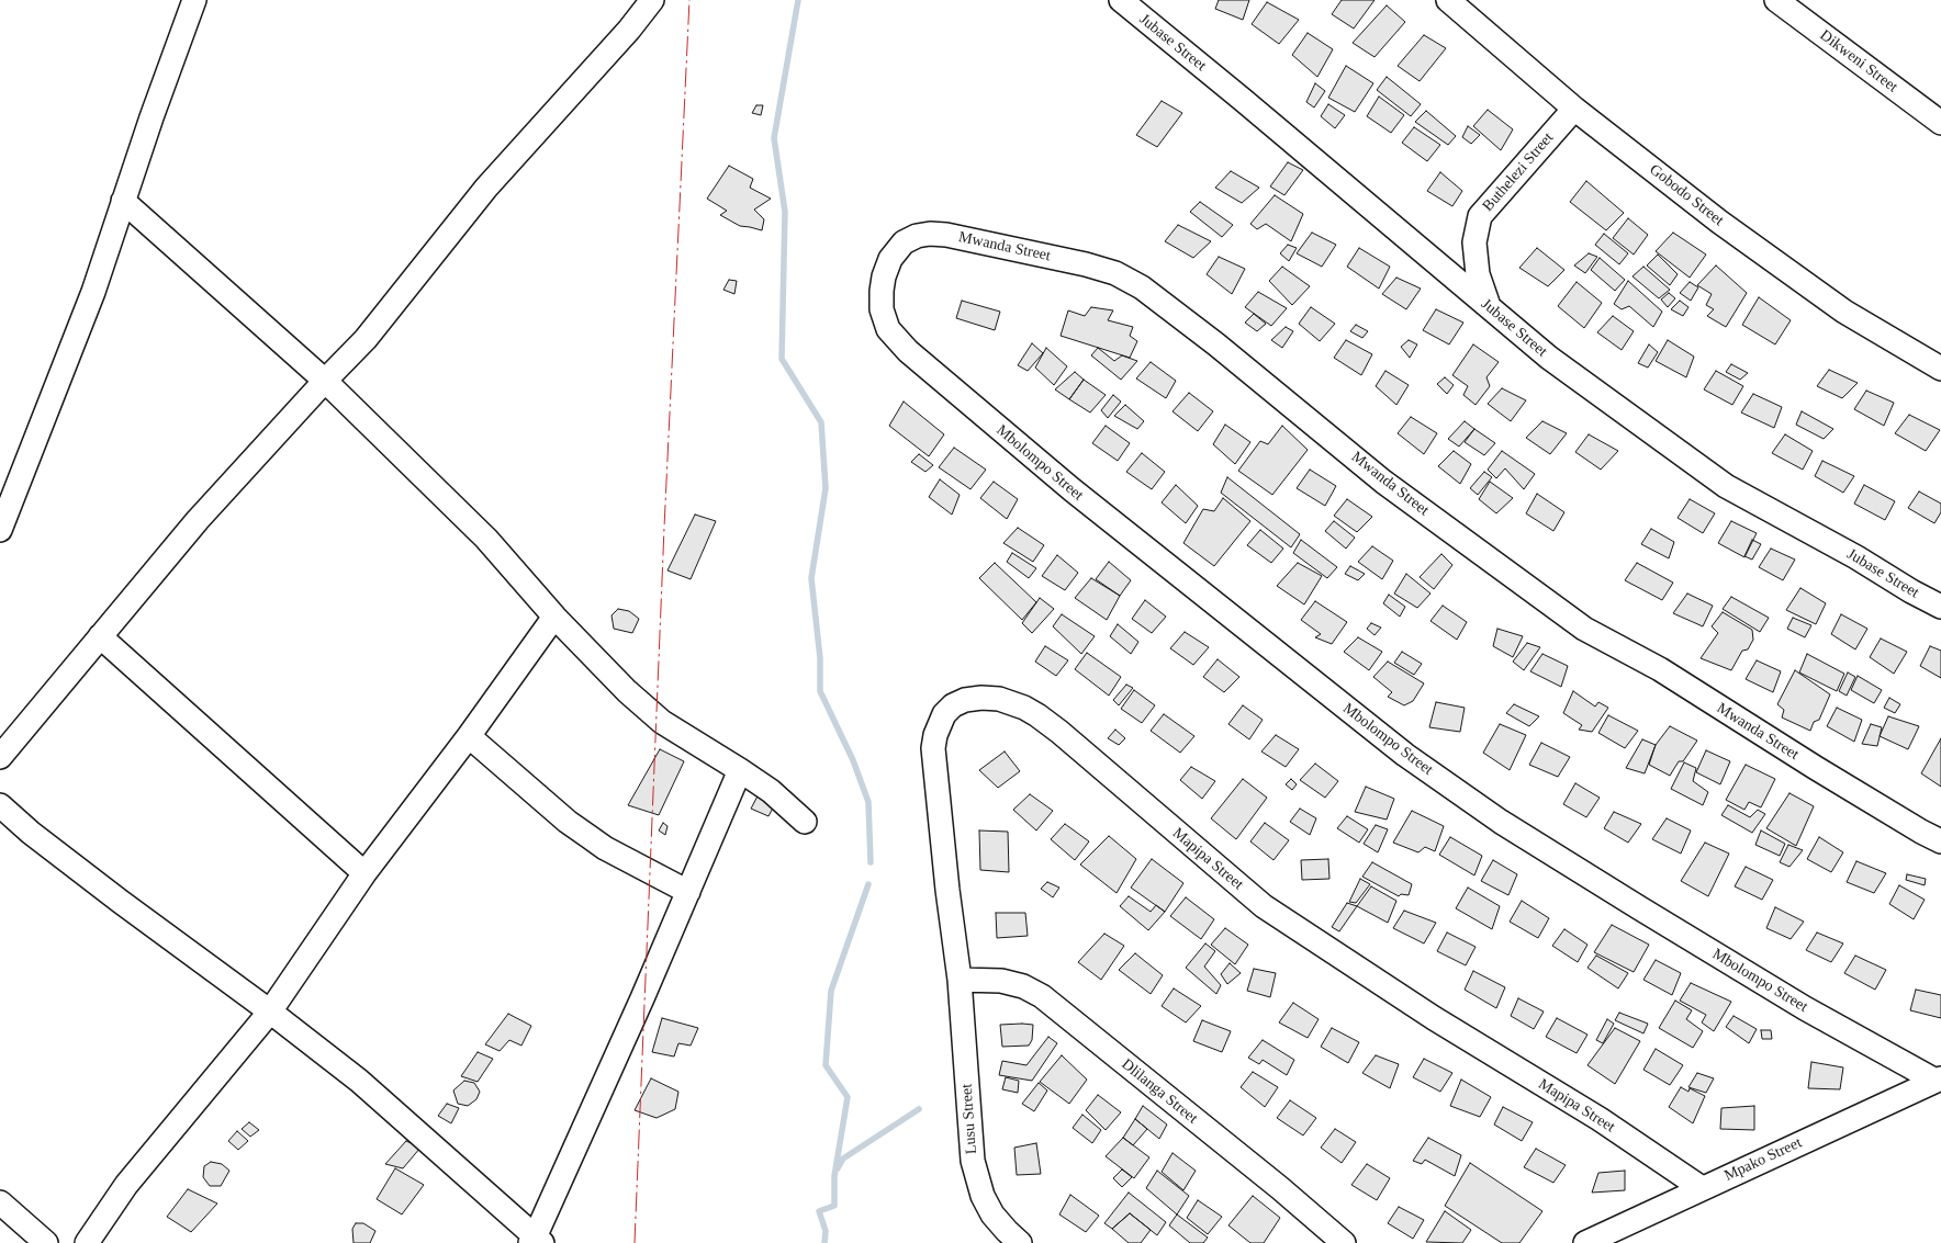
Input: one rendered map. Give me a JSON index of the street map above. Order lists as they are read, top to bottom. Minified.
{"streets":{"street":["Jubase Street","Dikweni Street","Buthelezi Street","Gobodo Street","Mwanda Street","Mbolompo Street","Mapipa Street","Dlilanga Street","Lusu Street","Mpako Street"]},"crossings":[["Jubase Street","Buthelezi Street"],["Buthelezi Street","Gobodo Street"],["Mwanda Street","Mbolompo Street"],["Mbolompo Street","Mpako Street"],["Mapipa Street","Dlilanga Street"],["Mapipa Street","Lusu Street"],["Mapipa Street","Mpako Street"],["Dlilanga Street","Lusu Street"]]}
